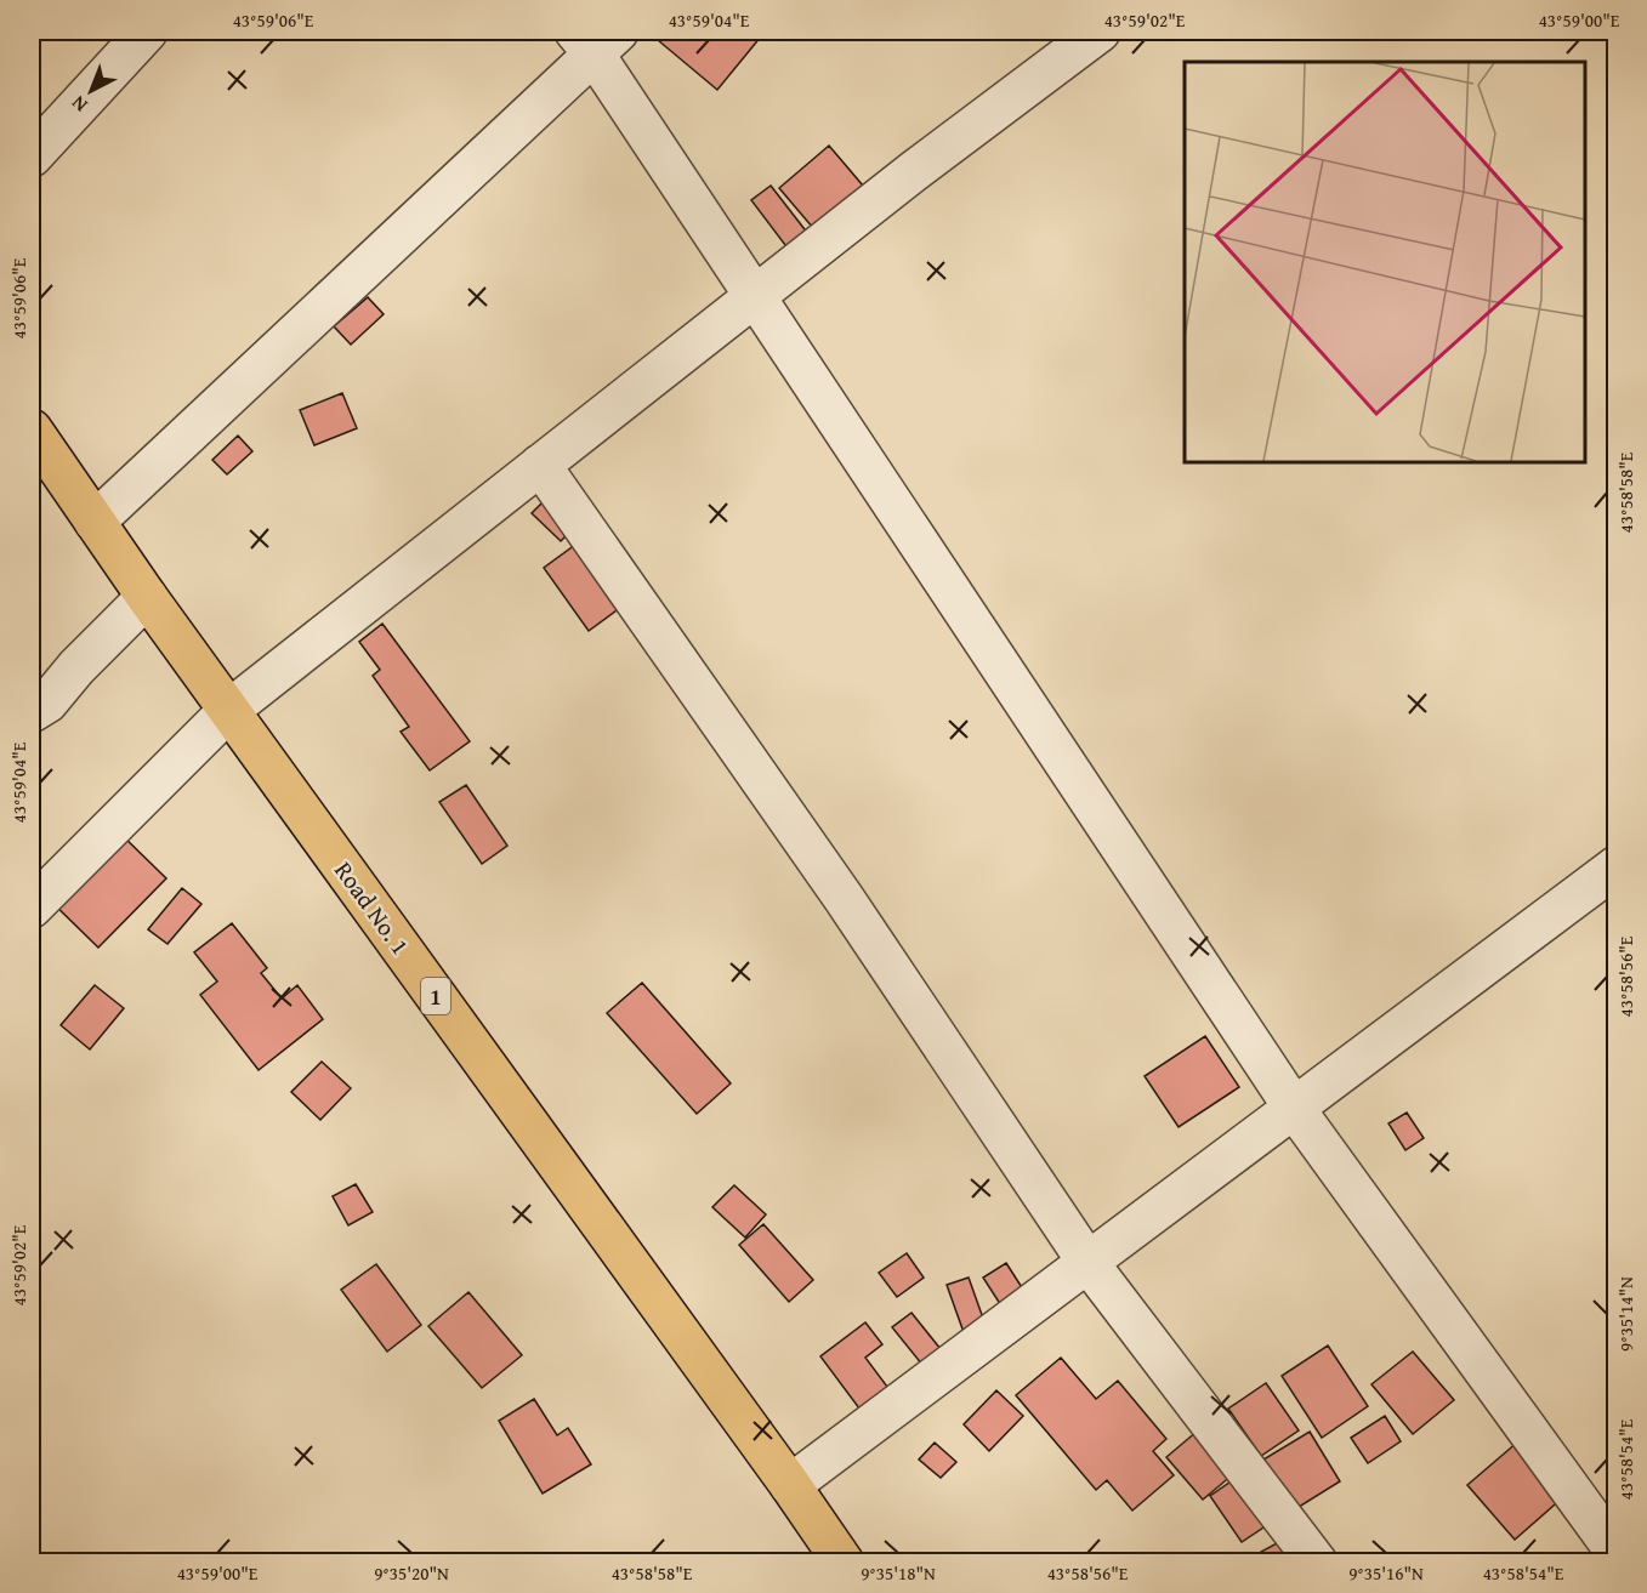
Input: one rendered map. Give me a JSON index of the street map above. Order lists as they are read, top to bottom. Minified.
{"streets":{"highway":["Road No. 1","1"]},"north":"bottom left","coordinates":["43°59'06\"E","43°59'04\"E","43°59'02\"E","43°59'00\"E","43°58'58\"E","43°58'56\"E","9°35'14\"N","43°58'54\"E","9°35'20\"N","9°35'18\"N","9°35'16\"N"]}
